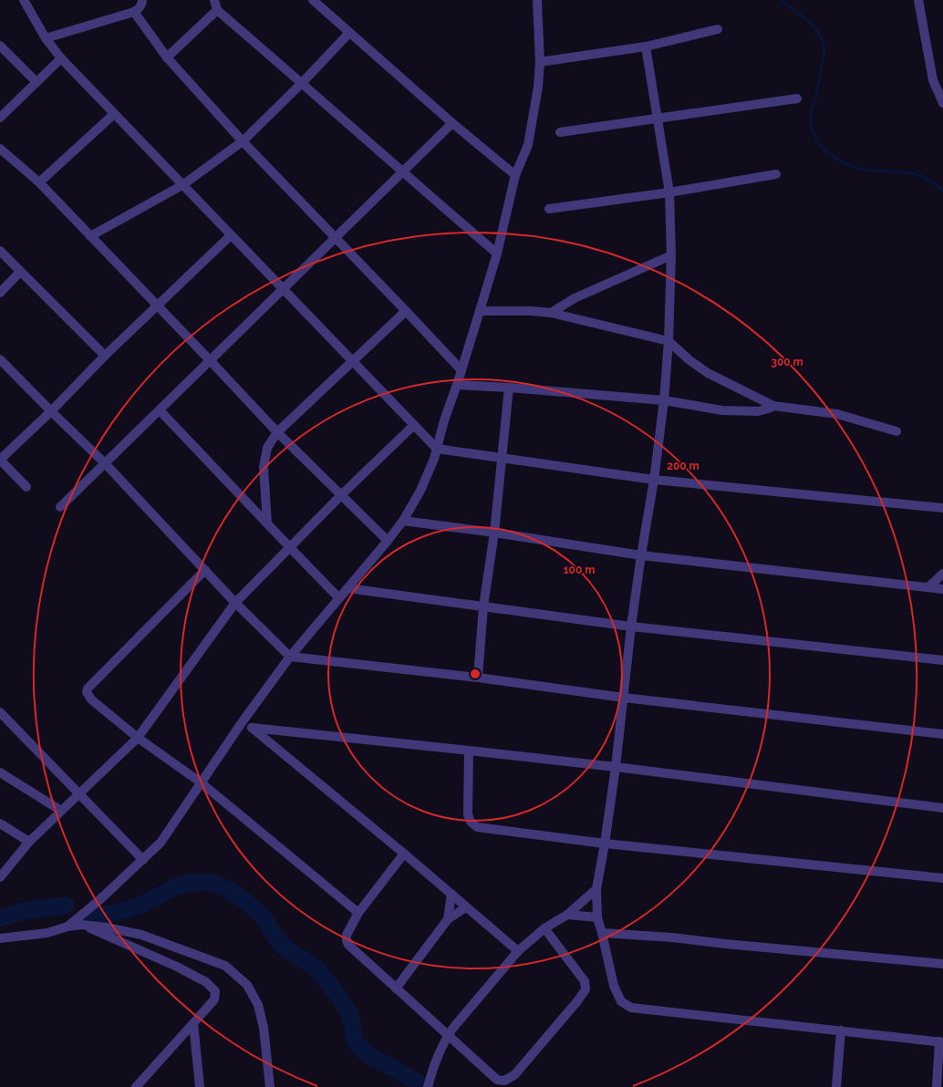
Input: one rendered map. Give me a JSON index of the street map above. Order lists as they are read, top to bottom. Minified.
{"rings":["300 m","200 m","100 m"]}
